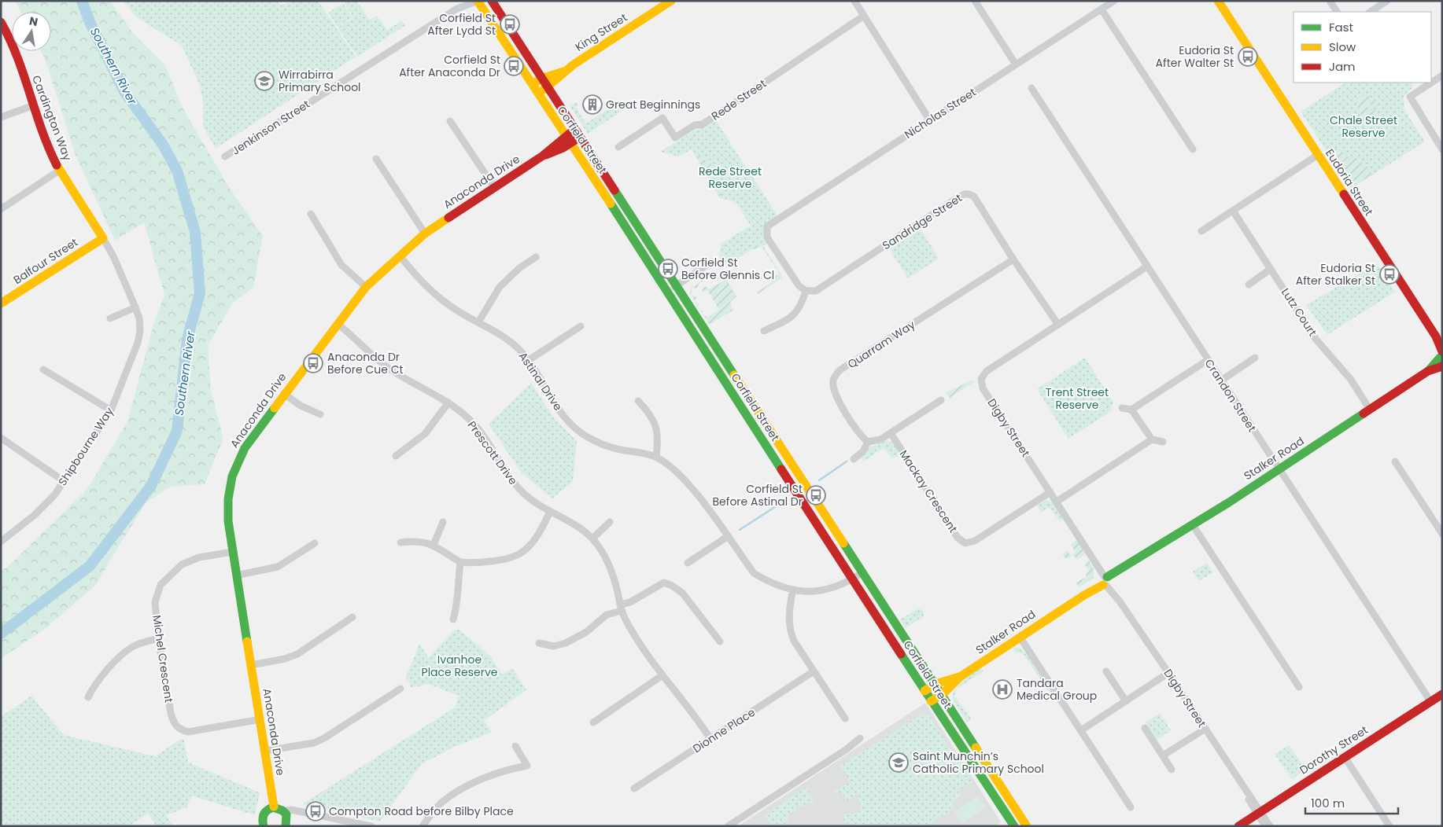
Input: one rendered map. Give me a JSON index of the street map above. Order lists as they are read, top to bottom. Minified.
{"streets":{"main road":["King Street","Cardington Way","Corfield Street","Anaconda Drive","Eudoria Street","Balfour Street","Stalker Road","Dorothy Street"],"street":["Rede Street","Nicholas Street","Jenkinson Street","Sandridge Street","Lutz Court","Quarram Way","Astinal Drive","Crandon Street","Digby Street","Shipbourne Way","Prescott Drive","Mackay Crescent","Michel Crescent","Dionne Place"]},"crossings":[["King Street","Corfield Street"],["Nicholas Street","Sandridge Street"],["Cardington Way","Balfour Street"],["Cardington Way","Shipbourne Way"],["Jenkinson Street","Corfield Street"],["Corfield Street","Anaconda Drive"],["Corfield Street","Astinal Drive"],["Corfield Street","Stalker Road"],["Anaconda Drive","Astinal Drive"],["Anaconda Drive","Prescott Drive"],["Anaconda Drive","Michel Crescent"],["Eudoria Street","Stalker Road"],["Sandridge Street","Quarram Way"],["Sandridge Street","Digby Street"],["Balfour Street","Shipbourne Way"],["Lutz Court","Stalker Road"],["Crandon Street","Stalker Road"],["Crandon Street","Dorothy Street"],["Digby Street","Stalker Road"],["Digby Street","Mackay Crescent"],["Digby Street","Dorothy Street"],["Prescott Drive","Dionne Place"]],"water":["Southern River"],"parks":["Chale Street Reserve","Rede Street Reserve","Trent Street Reserve","Ivanhoe Place Reserve"],"places":{"bus stop":["Corfield St After Lydd St","Eudoria St After Walter St","Corfield St After Anaconda Dr","Corfield St Before Glennis Cl","Eudoria St After Stalker St","Anaconda Dr Before Cue Ct","Corfield St Before Astinal Dr","Compton Road before Bilby Place"],"school or university":["Wirrabirra Primary School","Saint Munchin’s Catholic Primary School"],"building":["Great Beginnings"],"hospital":["Tandara Medical Group"]},"legend":["Fast","Slow","Jam"],"scale_bar":"100 m","north":"top"}
